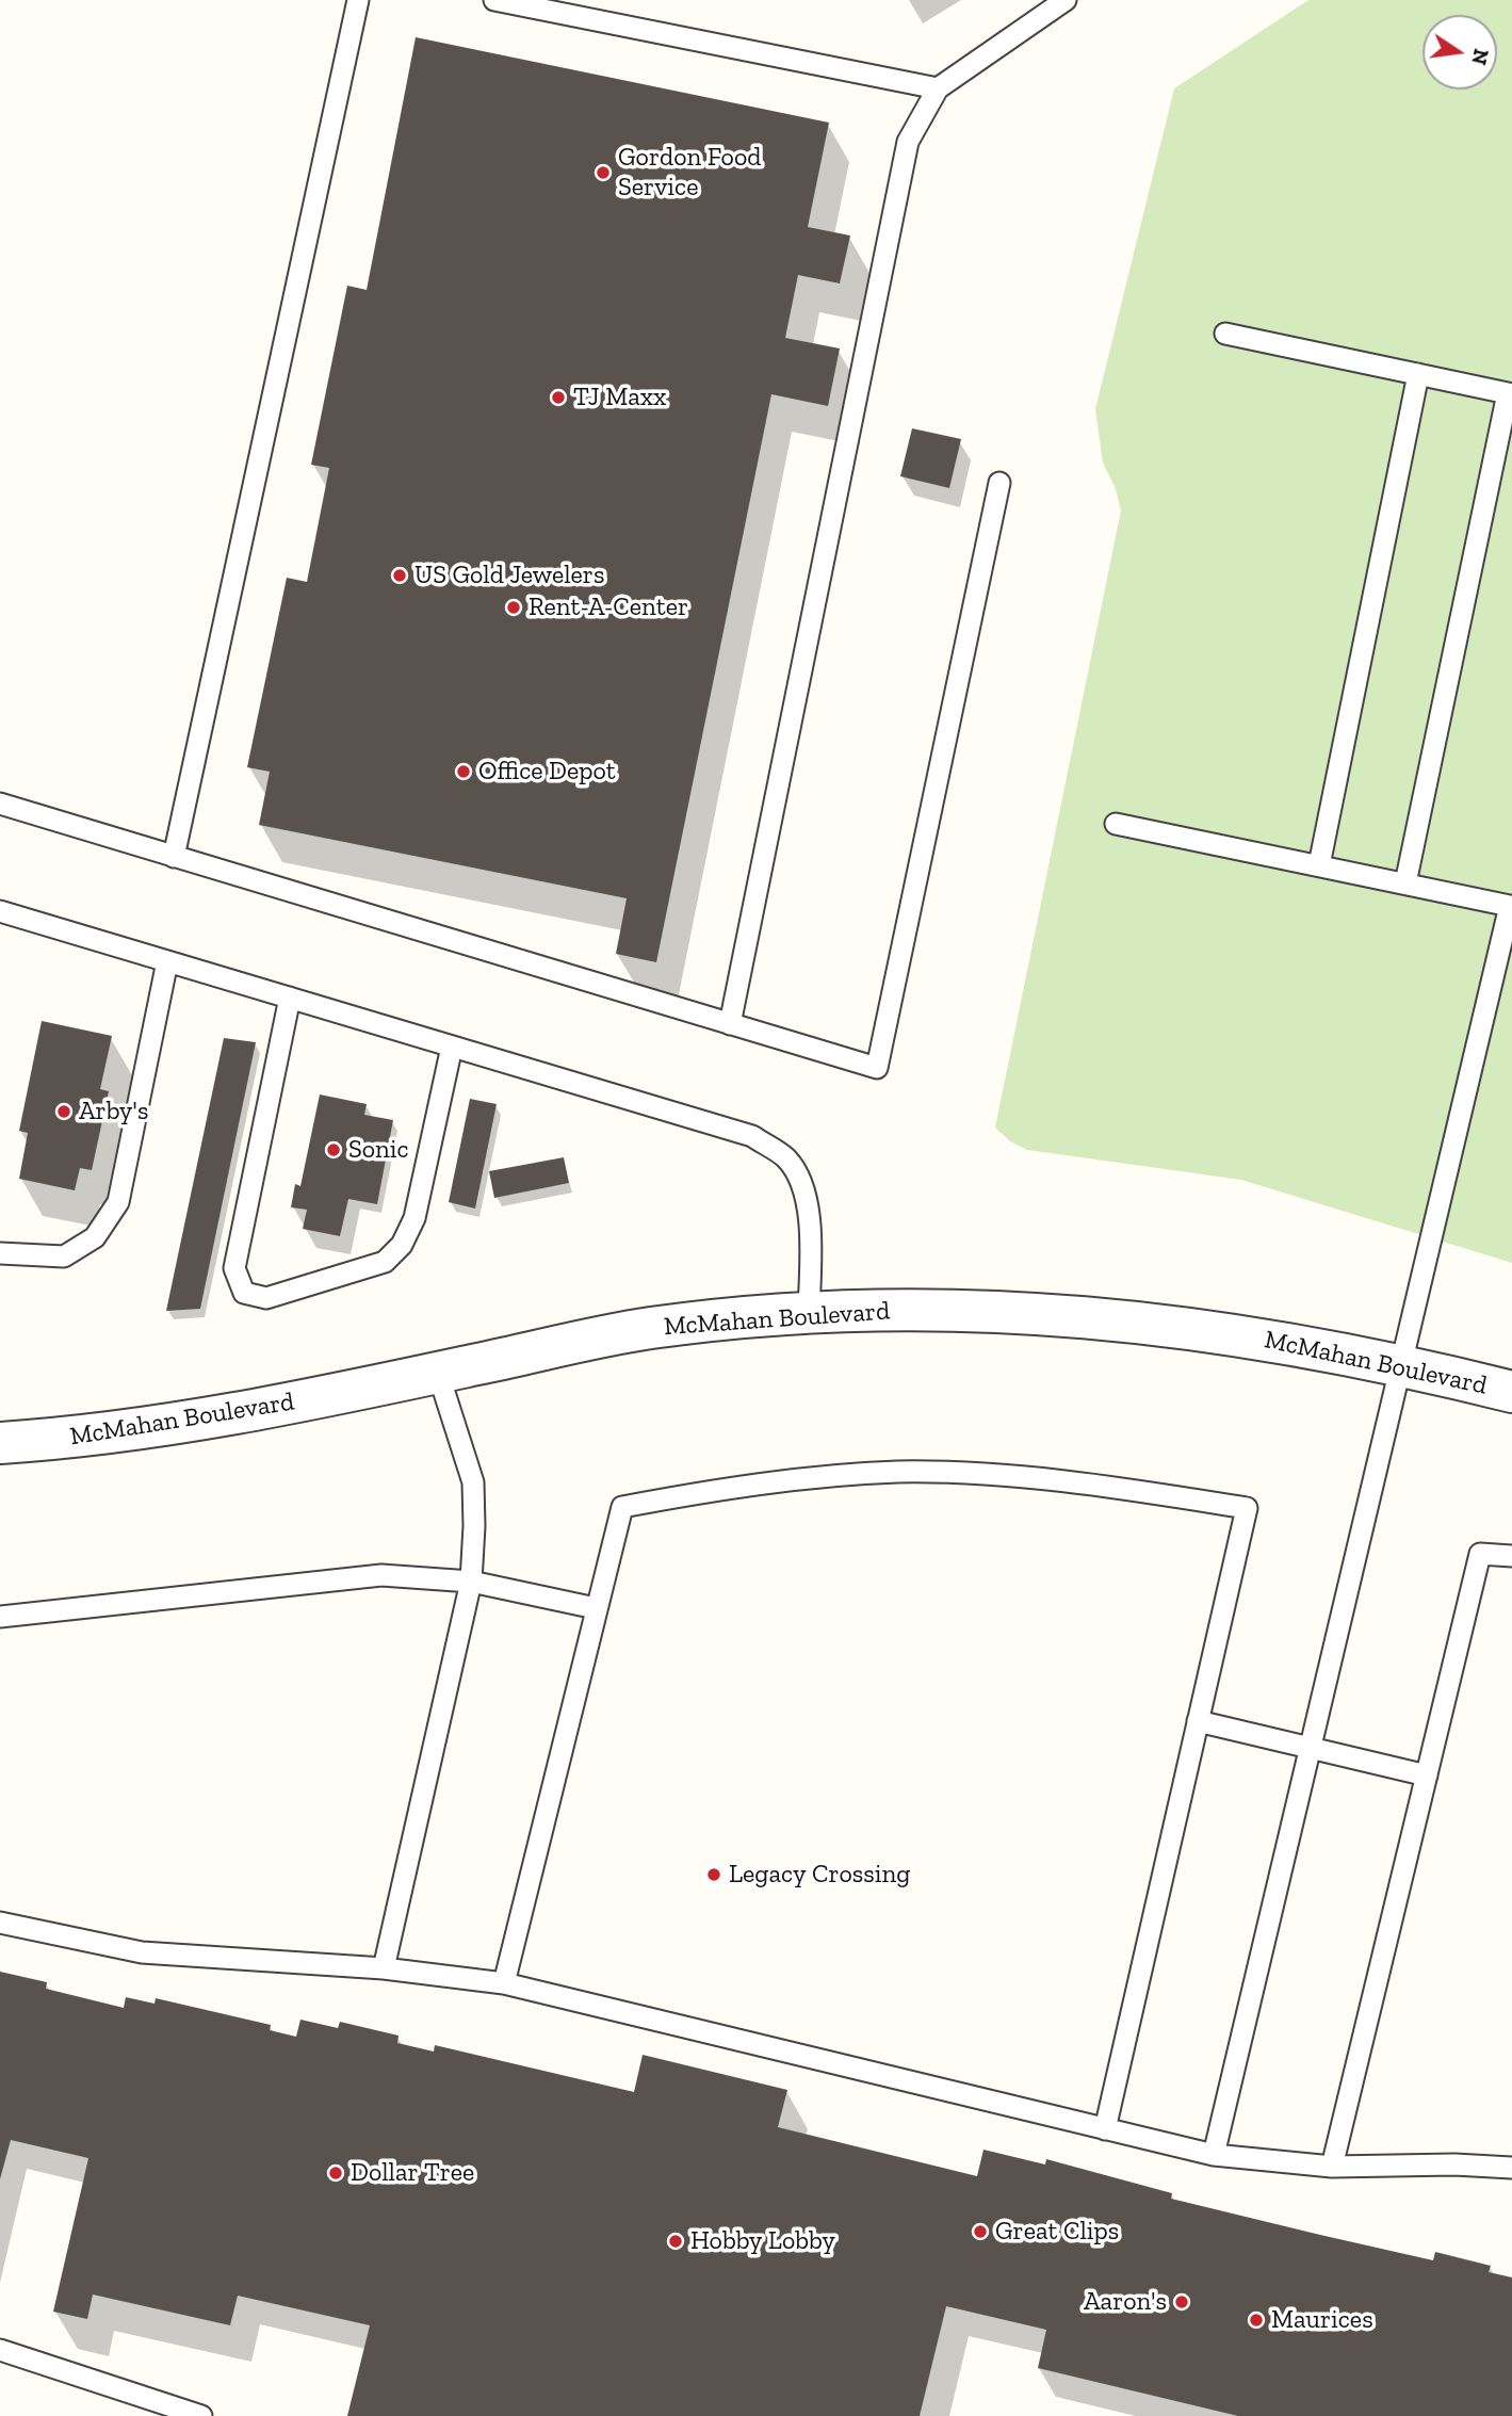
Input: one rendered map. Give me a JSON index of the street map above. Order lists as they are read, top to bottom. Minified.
{"streets":{"street":["McMahan Boulevard"]},"places":["Gordon Food Service","TJ Maxx","US Gold Jewelers","Rent-A-Center","Office Depot","Arby's","Sonic","Legacy Crossing","Dollar Tree","Great Clips","Hobby Lobby","Aaron's","Maurices"],"north":"right"}
